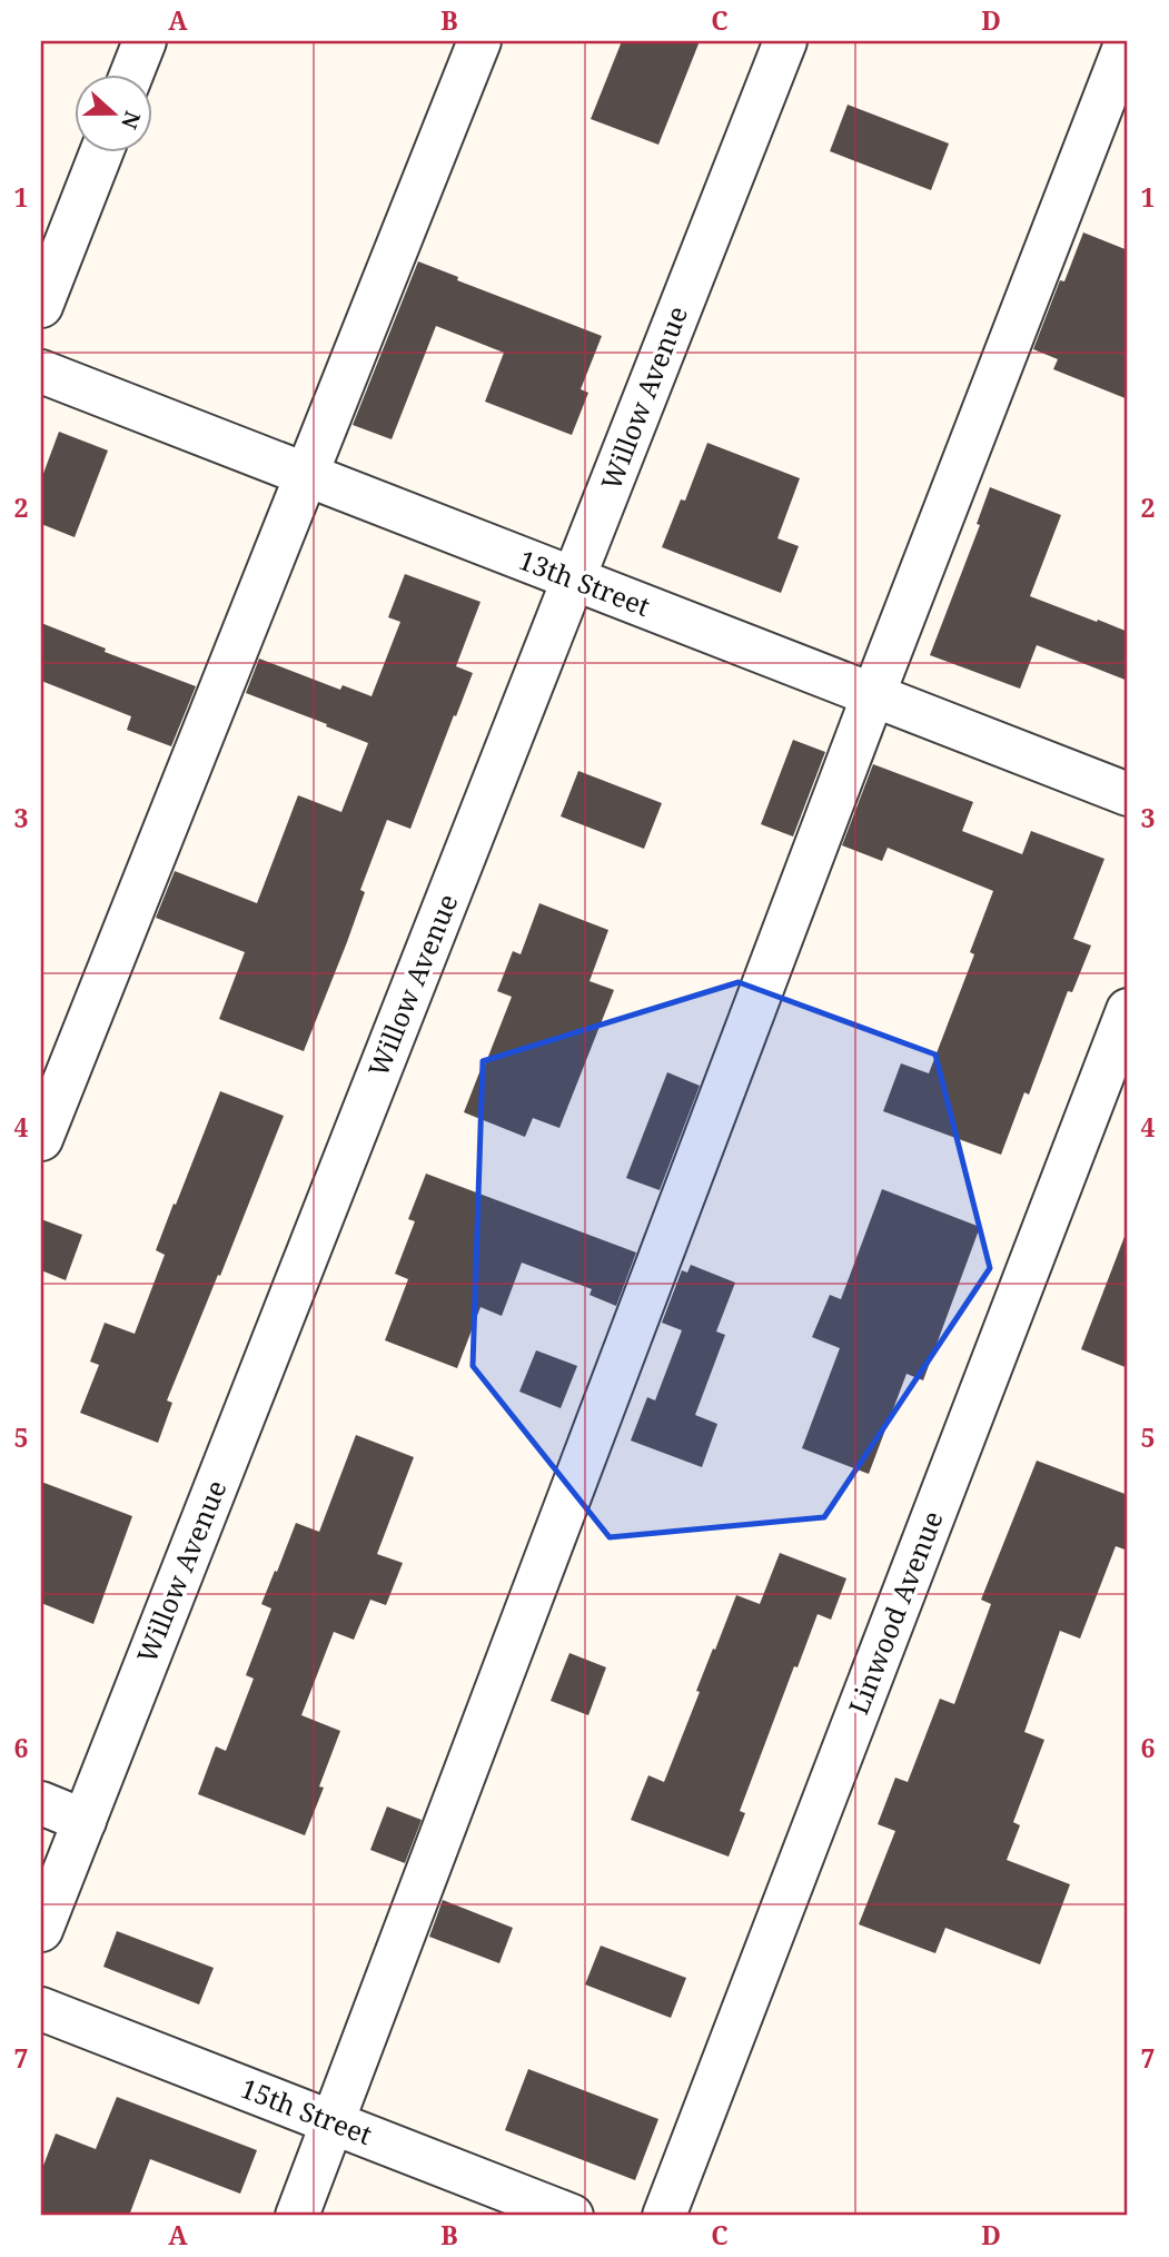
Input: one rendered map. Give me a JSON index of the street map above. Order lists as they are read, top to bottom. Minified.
{"streets":{"street":["Willow Avenue","13th Street","Linwood Avenue","15th Street"]},"crossings":[["Willow Avenue","13th Street"]],"north":"right","grid":{"columns":["A","B","C","D"],"rows":["1","2","3","4","5","6","7"]}}
